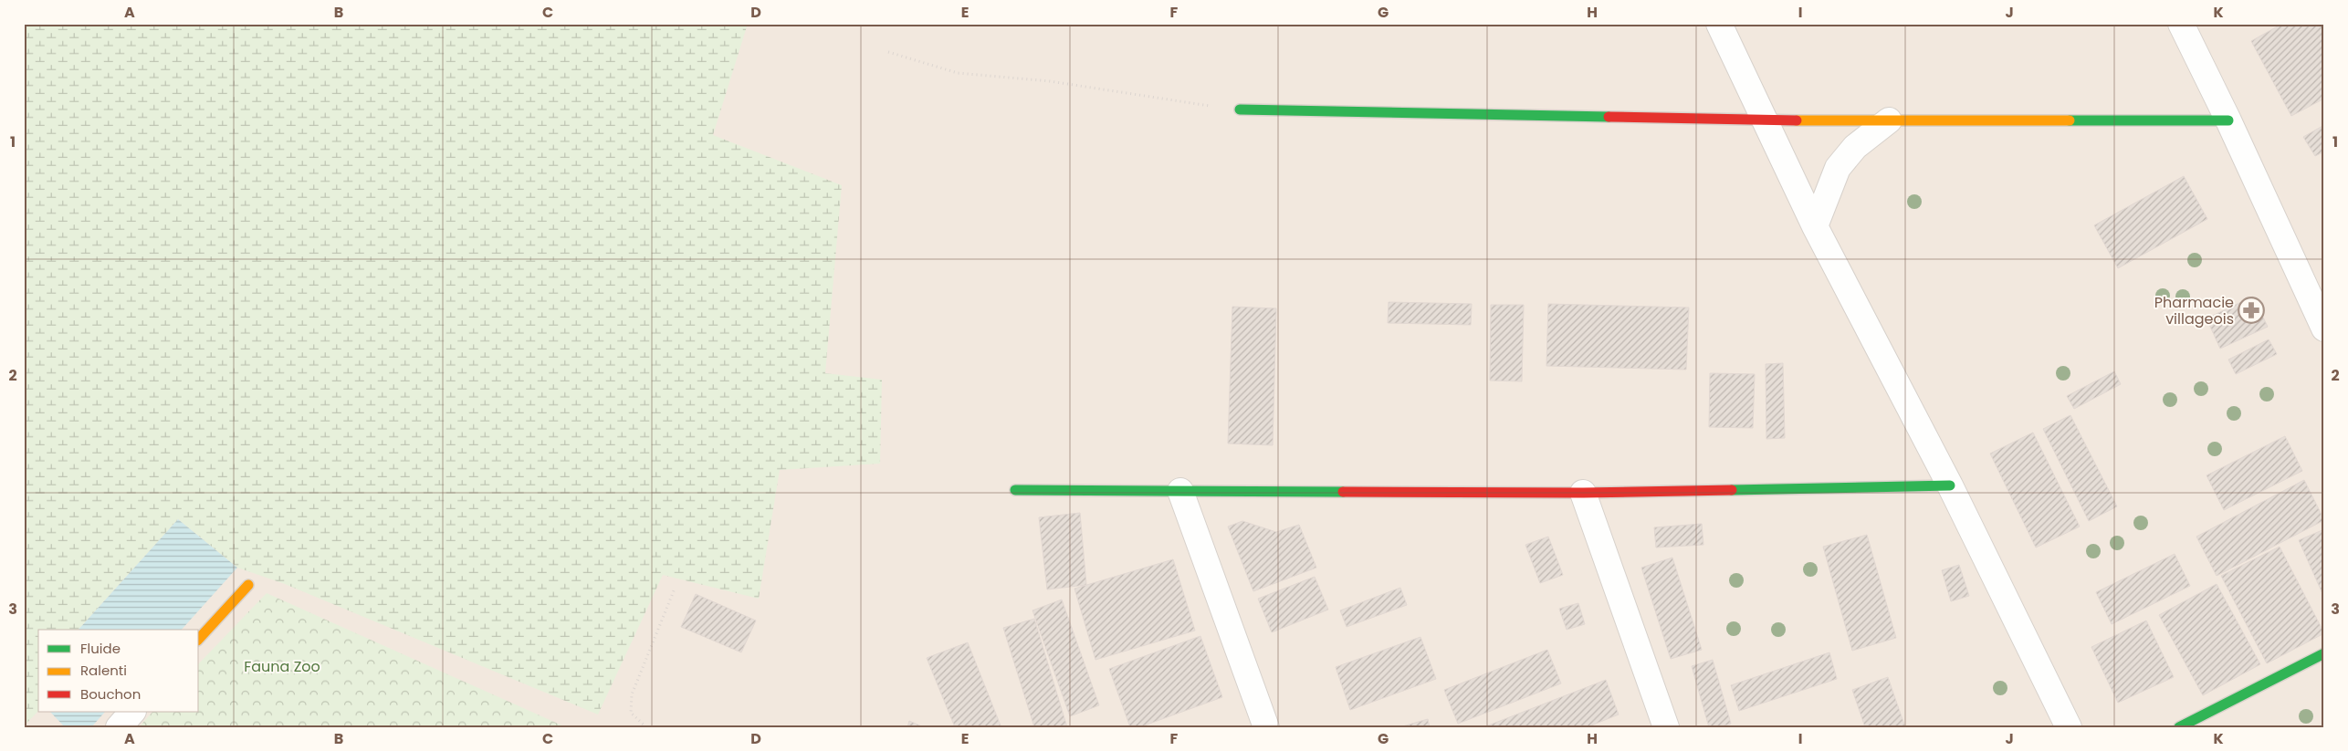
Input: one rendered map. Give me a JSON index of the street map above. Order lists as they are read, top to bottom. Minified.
{"parks":["Fauna Zoo"],"places":{"pharmacy":["Pharmacie villageois"]},"legend":["Fluide","Ralenti","Bouchon"],"grid":{"columns":["A","B","C","D","E","F","G","H","I","J","K"],"rows":["1","2","3"]}}
